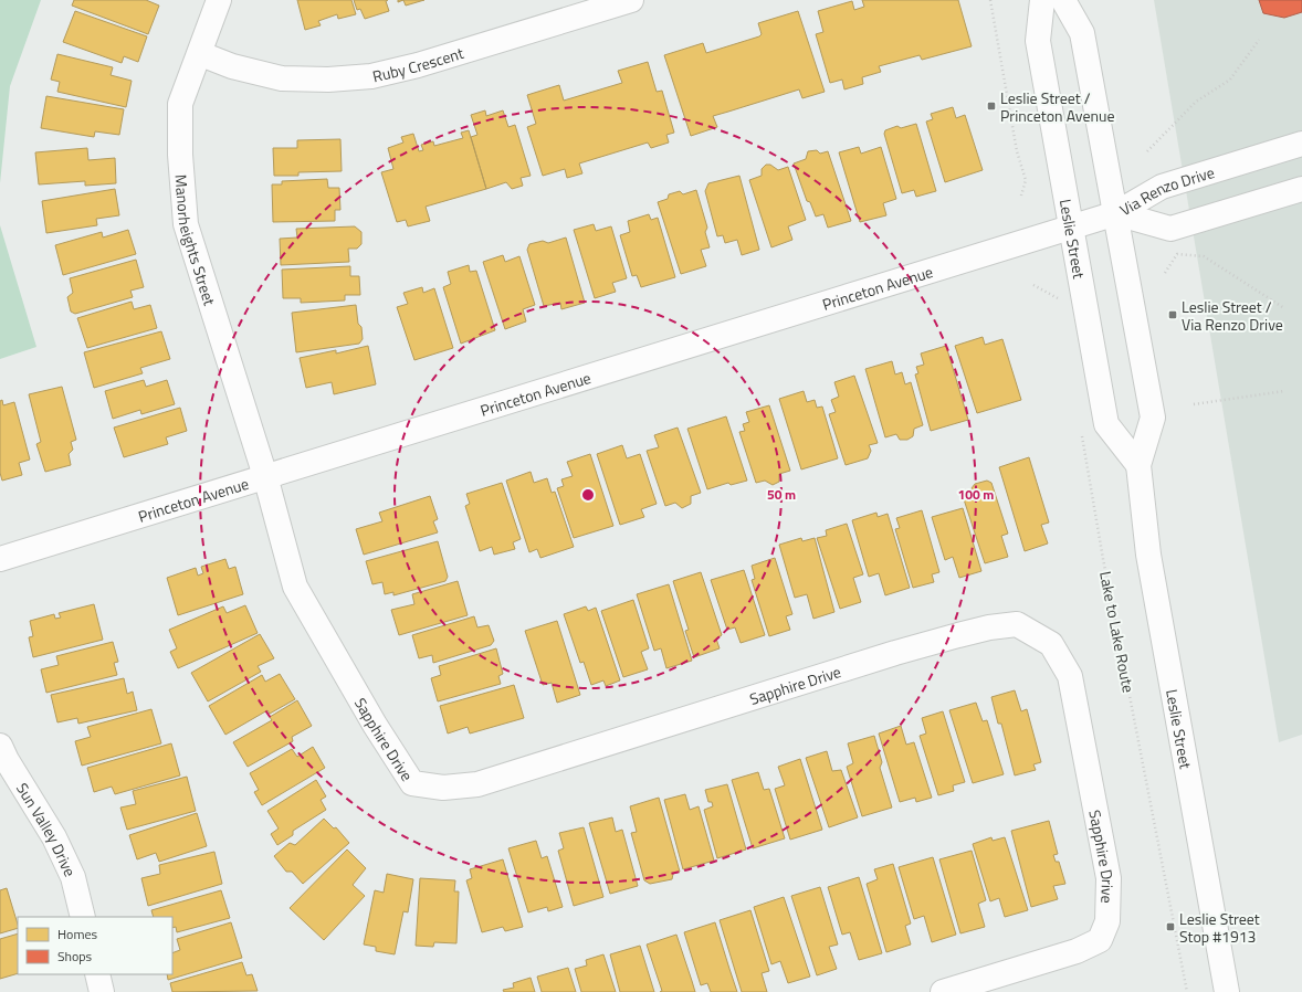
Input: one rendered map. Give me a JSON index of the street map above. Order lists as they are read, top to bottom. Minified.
{"streets":{"street":["Ruby Crescent","Via Renzo Drive","Manorheights Street","Leslie Street","Princeton Avenue","Sapphire Drive","Sun Valley Drive"],"path":["Lake to Lake Route"]},"crossings":[["Ruby Crescent","Manorheights Street"],["Via Renzo Drive","Leslie Street"],["Via Renzo Drive","Princeton Avenue"],["Manorheights Street","Princeton Avenue"],["Manorheights Street","Sapphire Drive"],["Leslie Street","Princeton Avenue"],["Princeton Avenue","Sapphire Drive"]],"places":{"transit":["Leslie Street / Princeton Avenue","Leslie Street / Via Renzo Drive","Leslie Street Stop #1913"]},"legend":["Homes","Shops"],"rings":["50 m","100 m"]}
